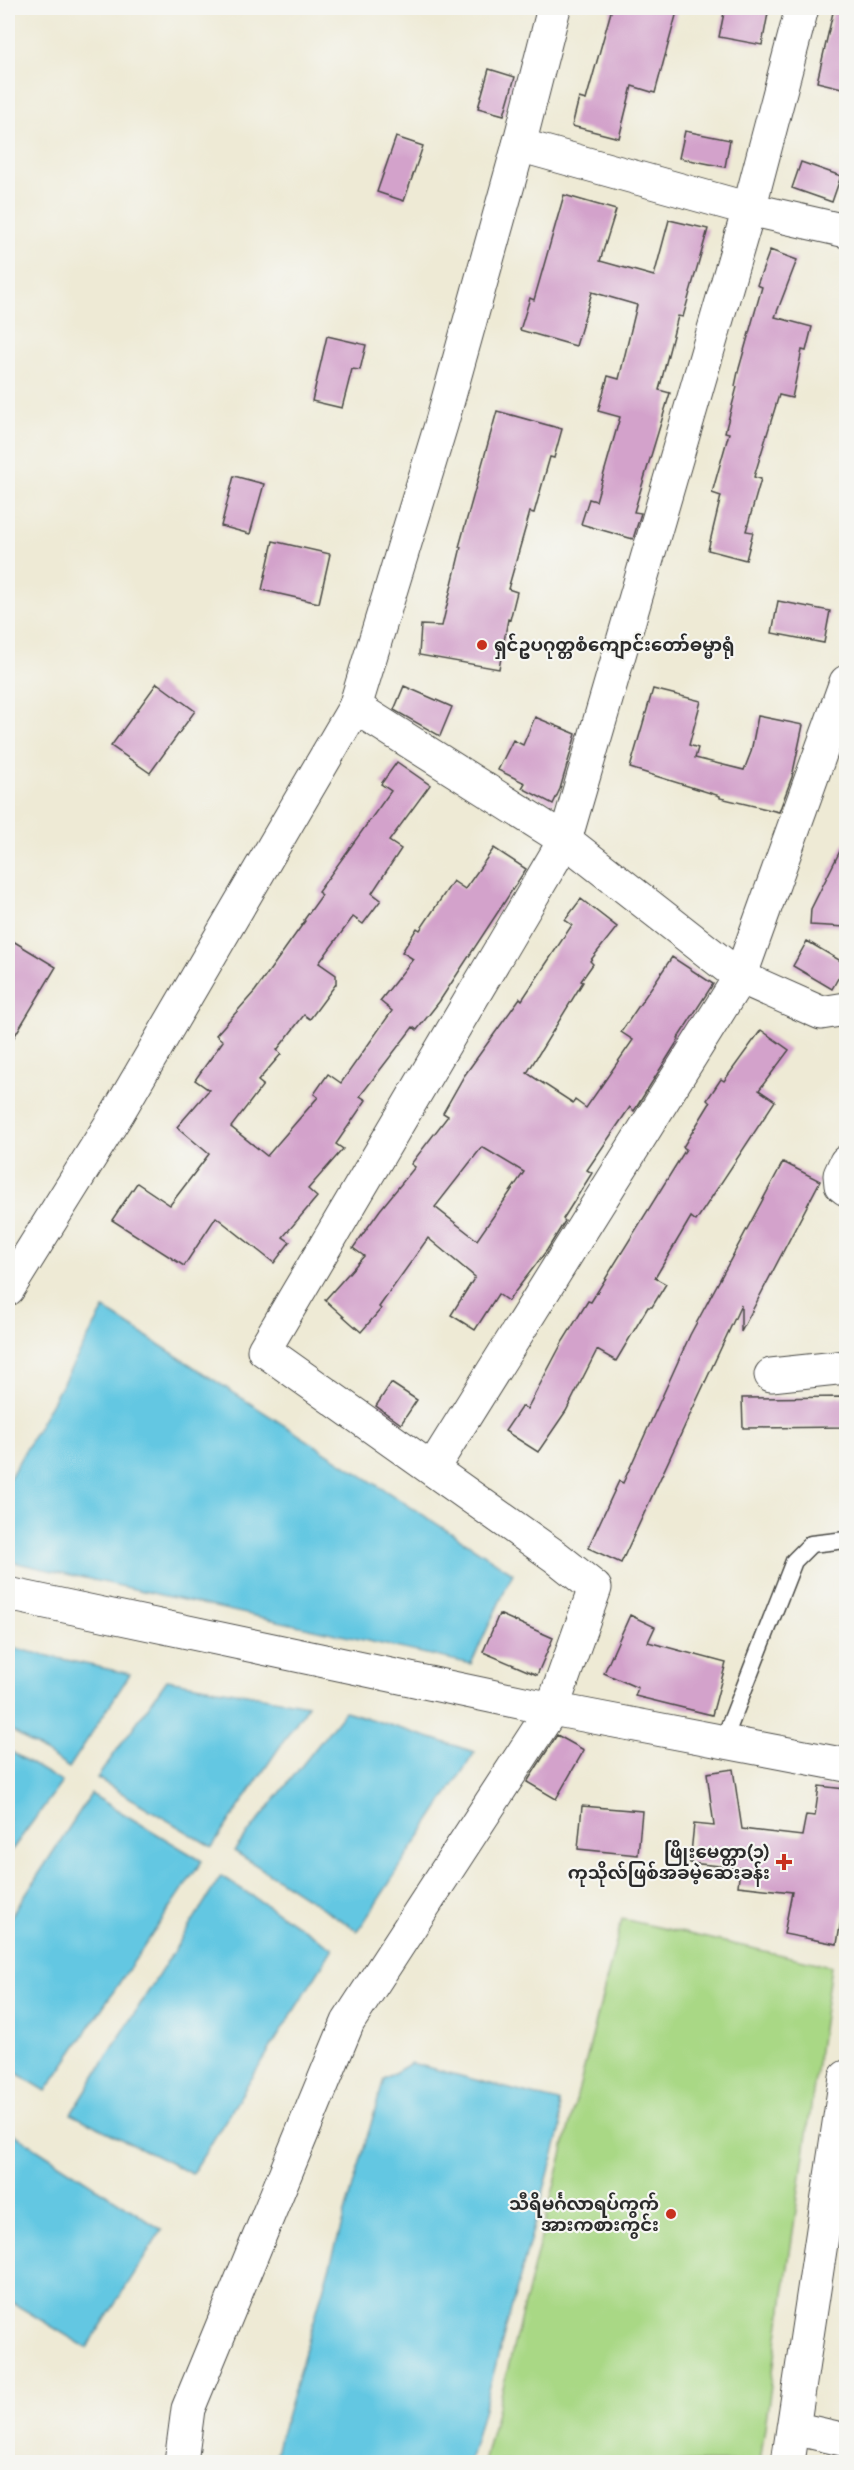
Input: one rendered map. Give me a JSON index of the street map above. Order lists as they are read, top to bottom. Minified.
{"places":{"other":["ရှင်ဥပဂုတ္တစံကျောင်းတော်ဓမ္မာရုံ","သီရိမင်္ဂလာရပ်ကွက် အားကစားကွင်း"],"health":["ဖြိုးမေတ္တာ(၁) ကုသိုလ်ဖြစ်အခမဲ့ဆေးခန်း"]}}
